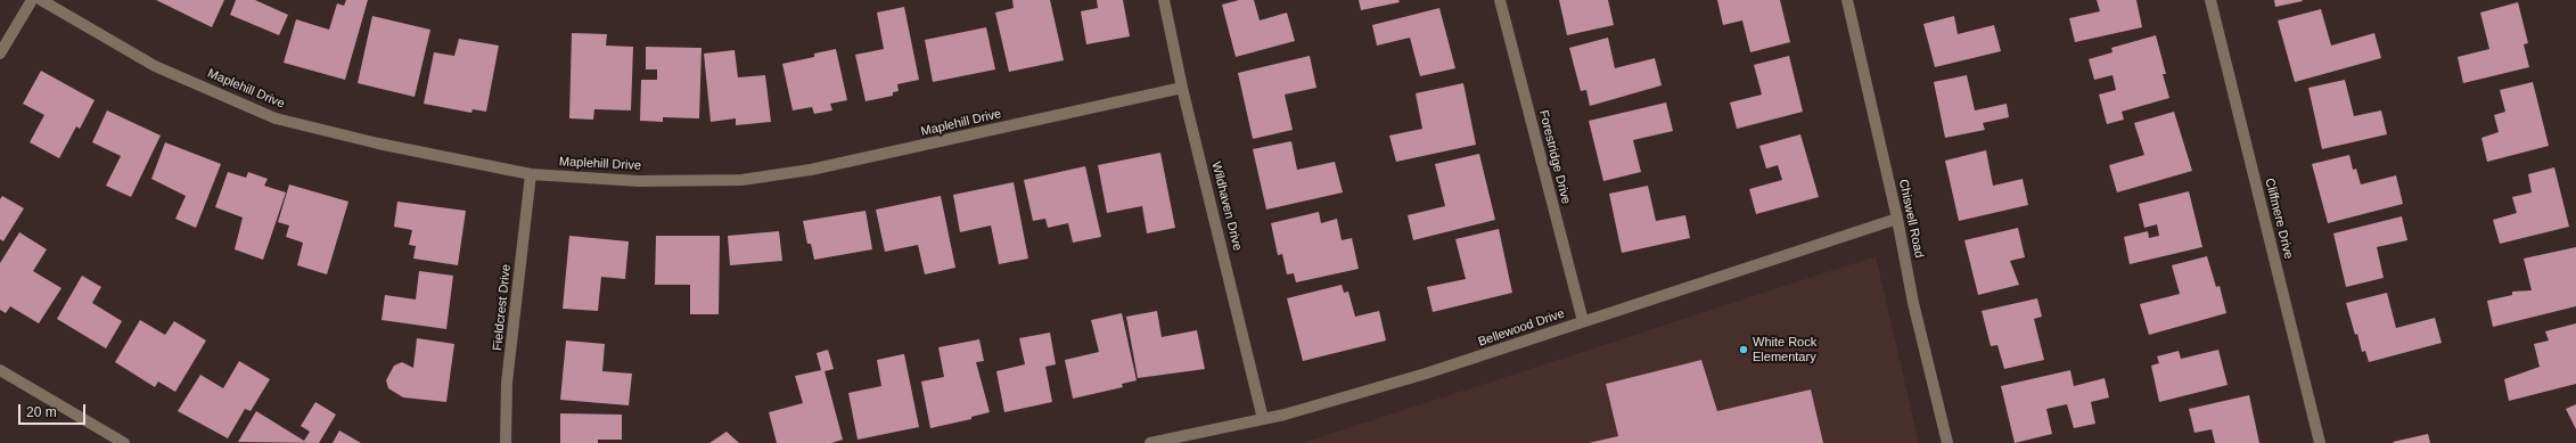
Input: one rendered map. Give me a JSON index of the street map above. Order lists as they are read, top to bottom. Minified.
{"streets":{"street":["Maplehill Drive","Forestridge Drive","Wildhaven Drive","Chiswell Road","Cliffmere Drive","Fieldcrest Drive","Bellewood Drive"]},"crossings":[["Maplehill Drive","Wildhaven Drive"],["Maplehill Drive","Fieldcrest Drive"],["Forestridge Drive","Bellewood Drive"],["Wildhaven Drive","Bellewood Drive"],["Chiswell Road","Bellewood Drive"]],"places":["White Rock Elementary"],"scale_bar":"20 m"}
